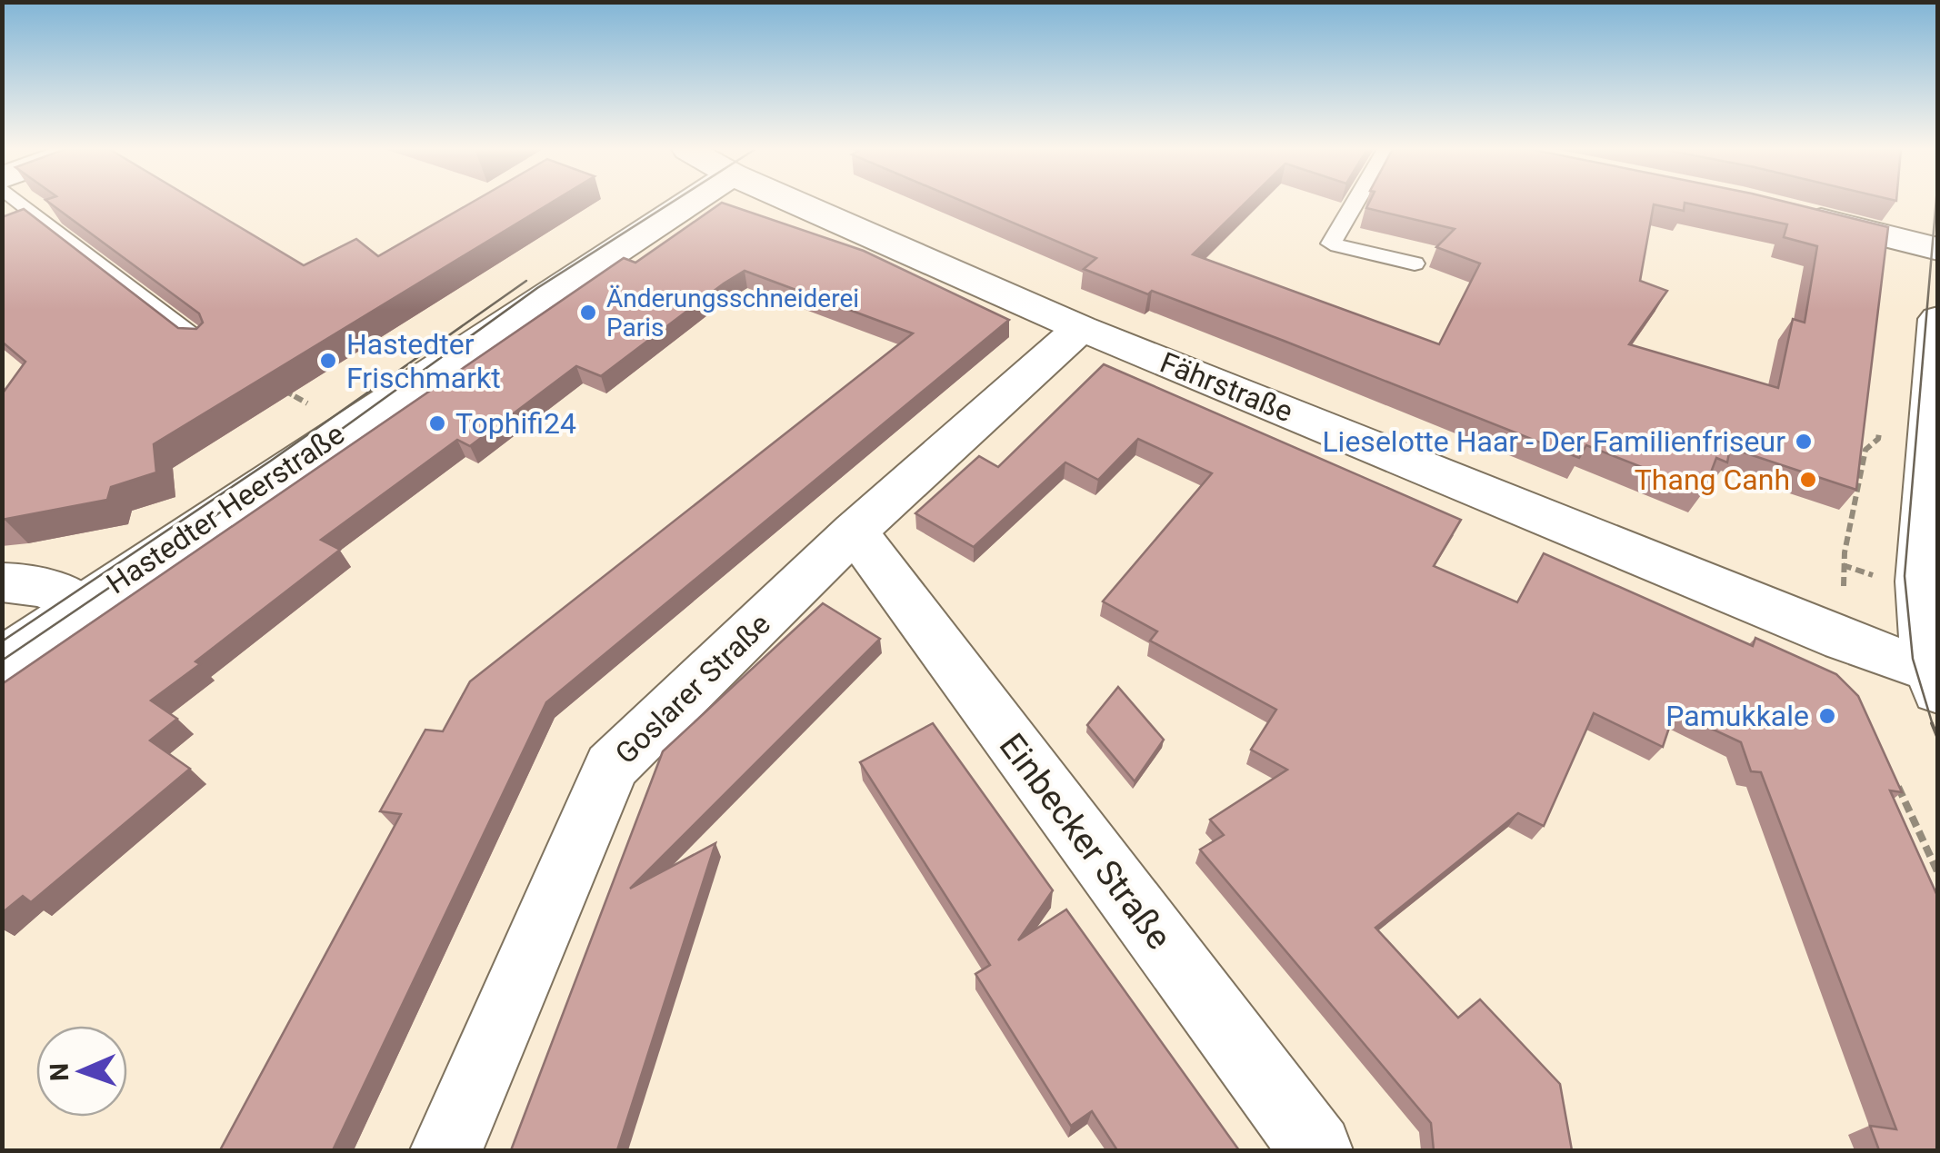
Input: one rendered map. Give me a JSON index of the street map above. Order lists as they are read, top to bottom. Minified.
{"streets":{"street":["Fährstraße","Hastedter Heerstraße","Goslarer Straße","Einbecker Straße"]},"crossings":[["Fährstraße","Goslarer Straße"],["Goslarer Straße","Einbecker Straße"]],"places":["Änderungsschneiderei Paris","Hastedter Frischmarkt","Tophifi24","Lieselotte Haar - Der Familienfriseur","Thang Canh","Pamukkale"],"north":"left"}
